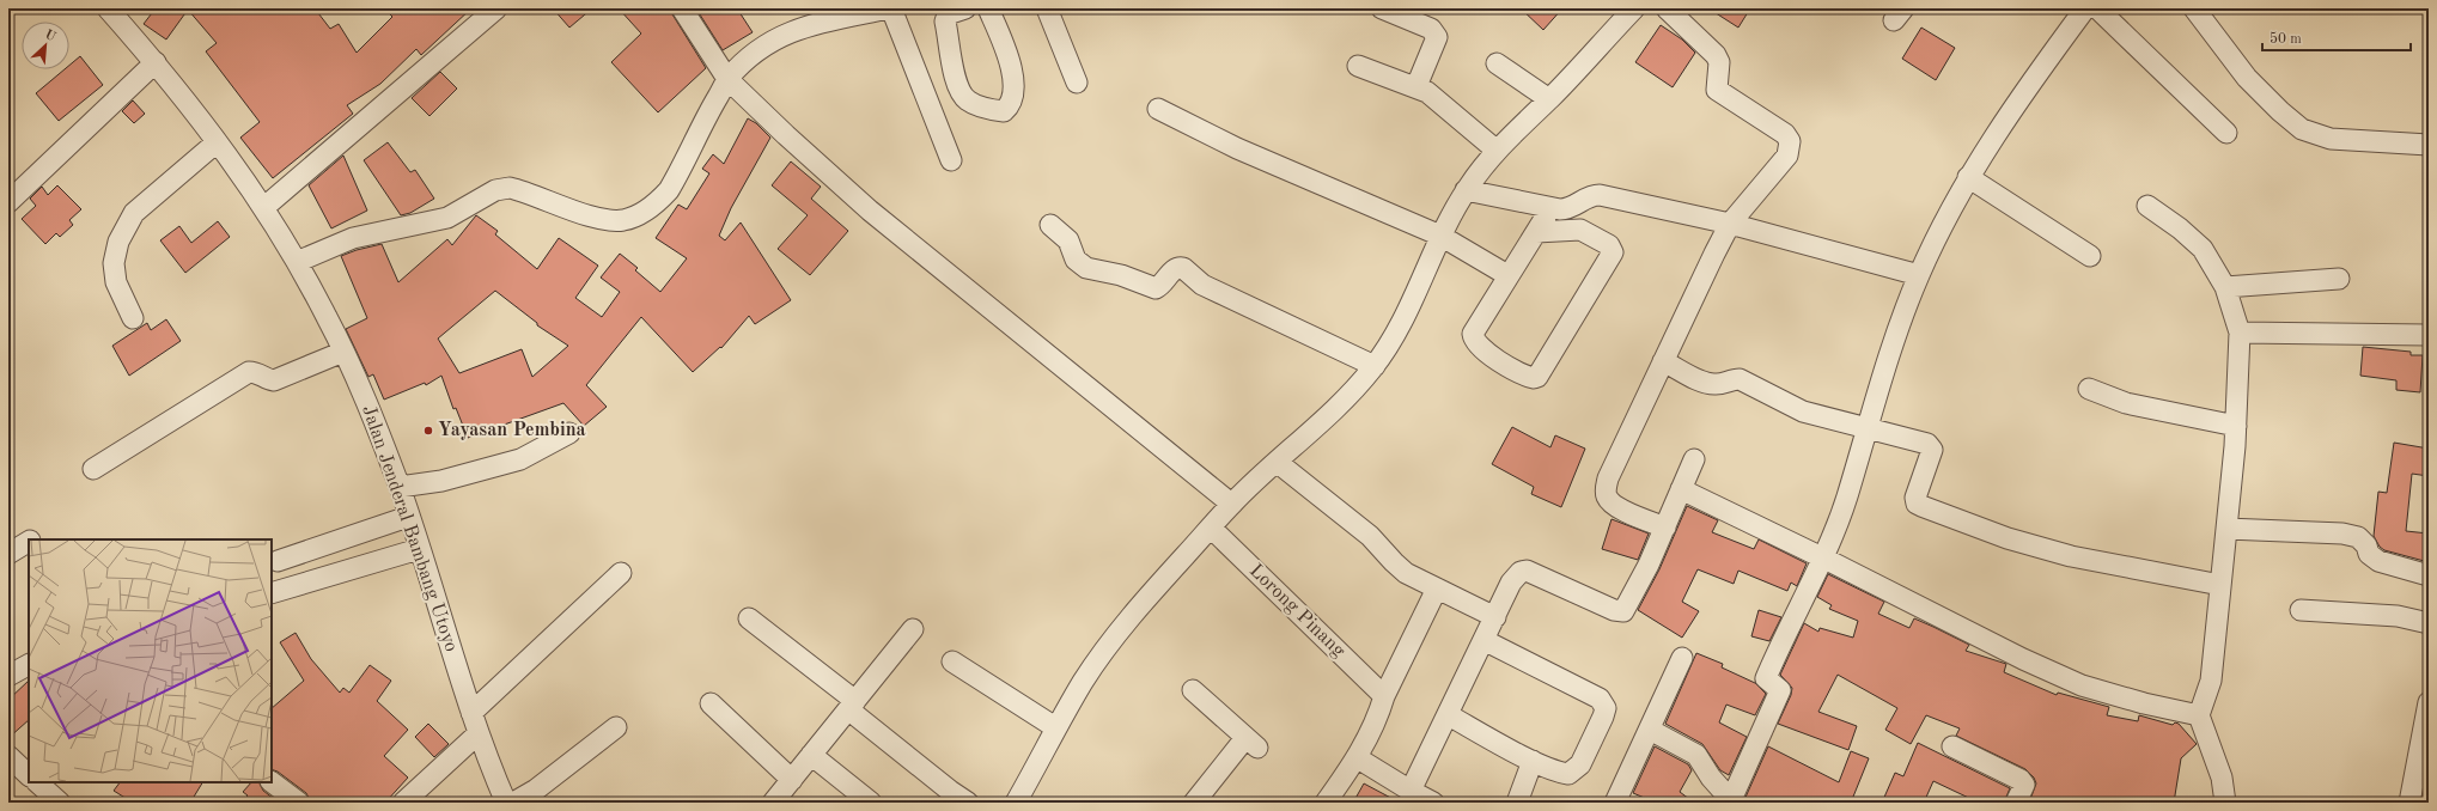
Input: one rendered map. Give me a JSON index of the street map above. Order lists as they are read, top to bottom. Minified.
{"streets":{"street":["Jalan Jenderal Bambang Utoyo","Lorong Pinang"]},"places":["Yayasan Pembina"],"scale_bar":"50 m","north":"top right"}
